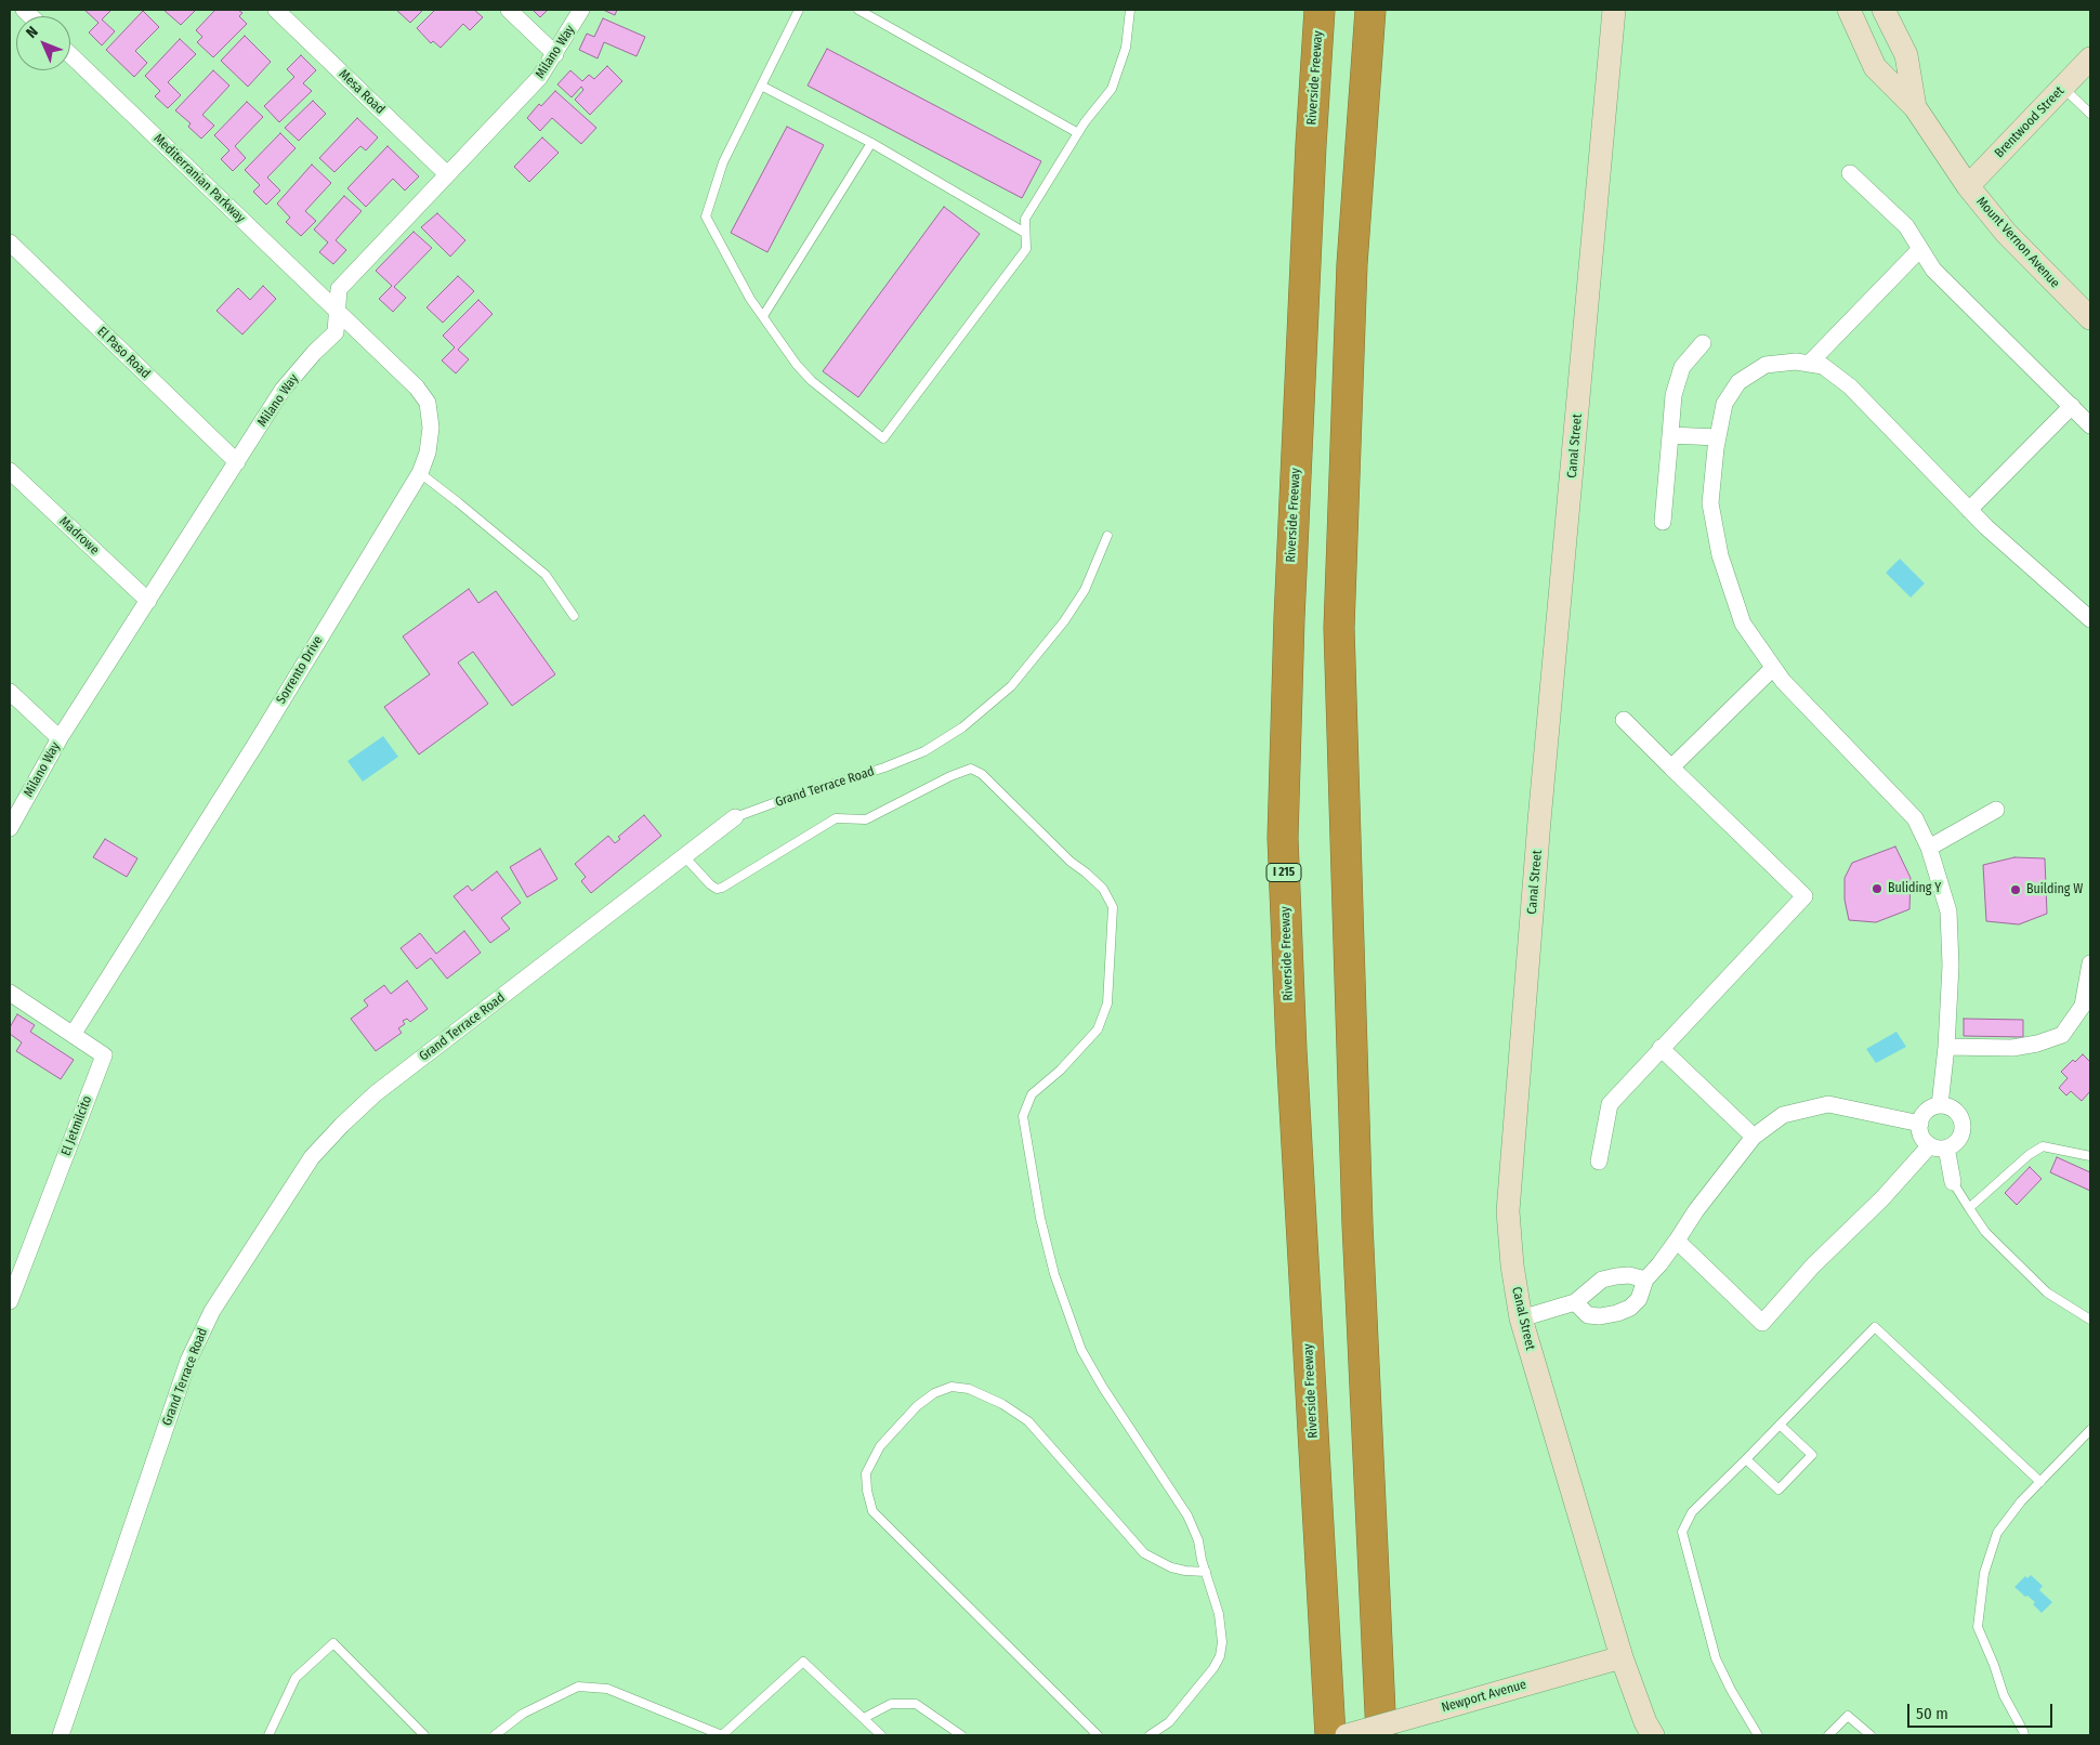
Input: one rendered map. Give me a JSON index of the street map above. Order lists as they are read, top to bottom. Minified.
{"streets":{"highway":["Riverside Freeway","I 215"],"street":["Milano Way","Mesa Road","Brentwood Street","Mediterranian Parkway","Mount Vernon Avenue","El Paso Road","Canal Street","Madrowe","Sorrento Drive","Grand Terrace Road","El Jetmilcito","Newport Avenue"]},"crossings":[["Milano Way","Mesa Road"],["Milano Way","Mediterranian Parkway"],["Milano Way","El Paso Road"],["Milano Way","Madrowe"],["Milano Way","Sorrento Drive"],["Brentwood Street","Mount Vernon Avenue"],["Mediterranian Parkway","Sorrento Drive"],["Canal Street","Newport Avenue"],["Sorrento Drive","El Jetmilcito"]],"places":["Buliding Y","Building W"],"scale_bar":"50 m","north":"top left"}
